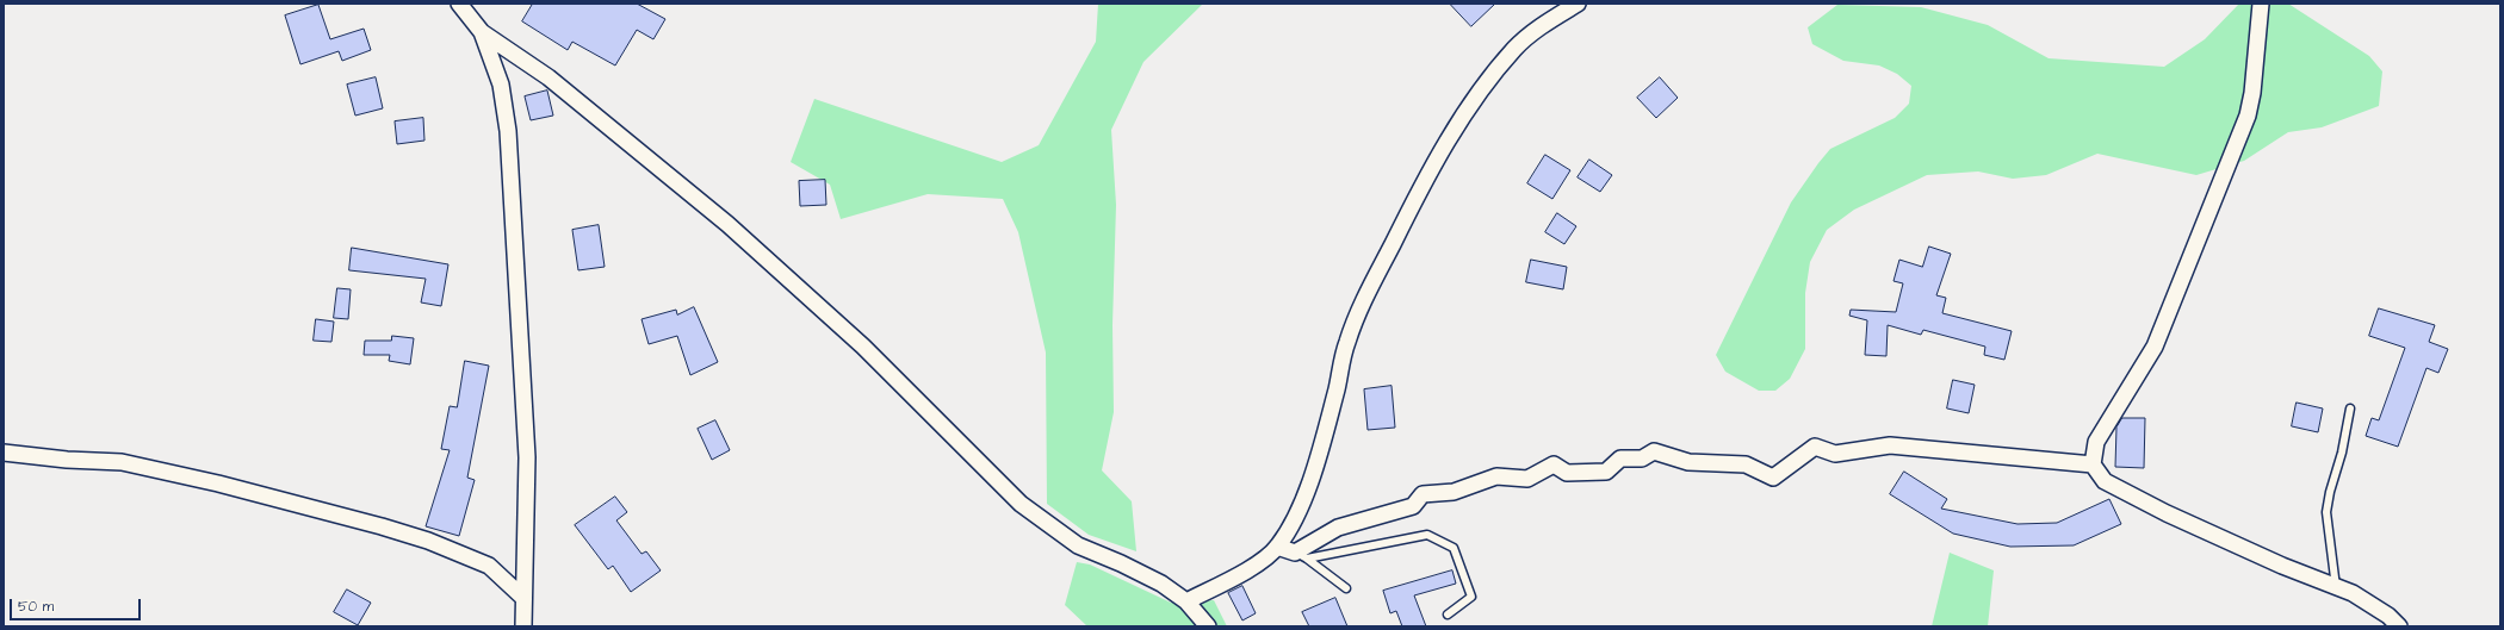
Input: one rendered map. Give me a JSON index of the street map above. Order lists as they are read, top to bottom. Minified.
{"scale_bar":"50 m"}
